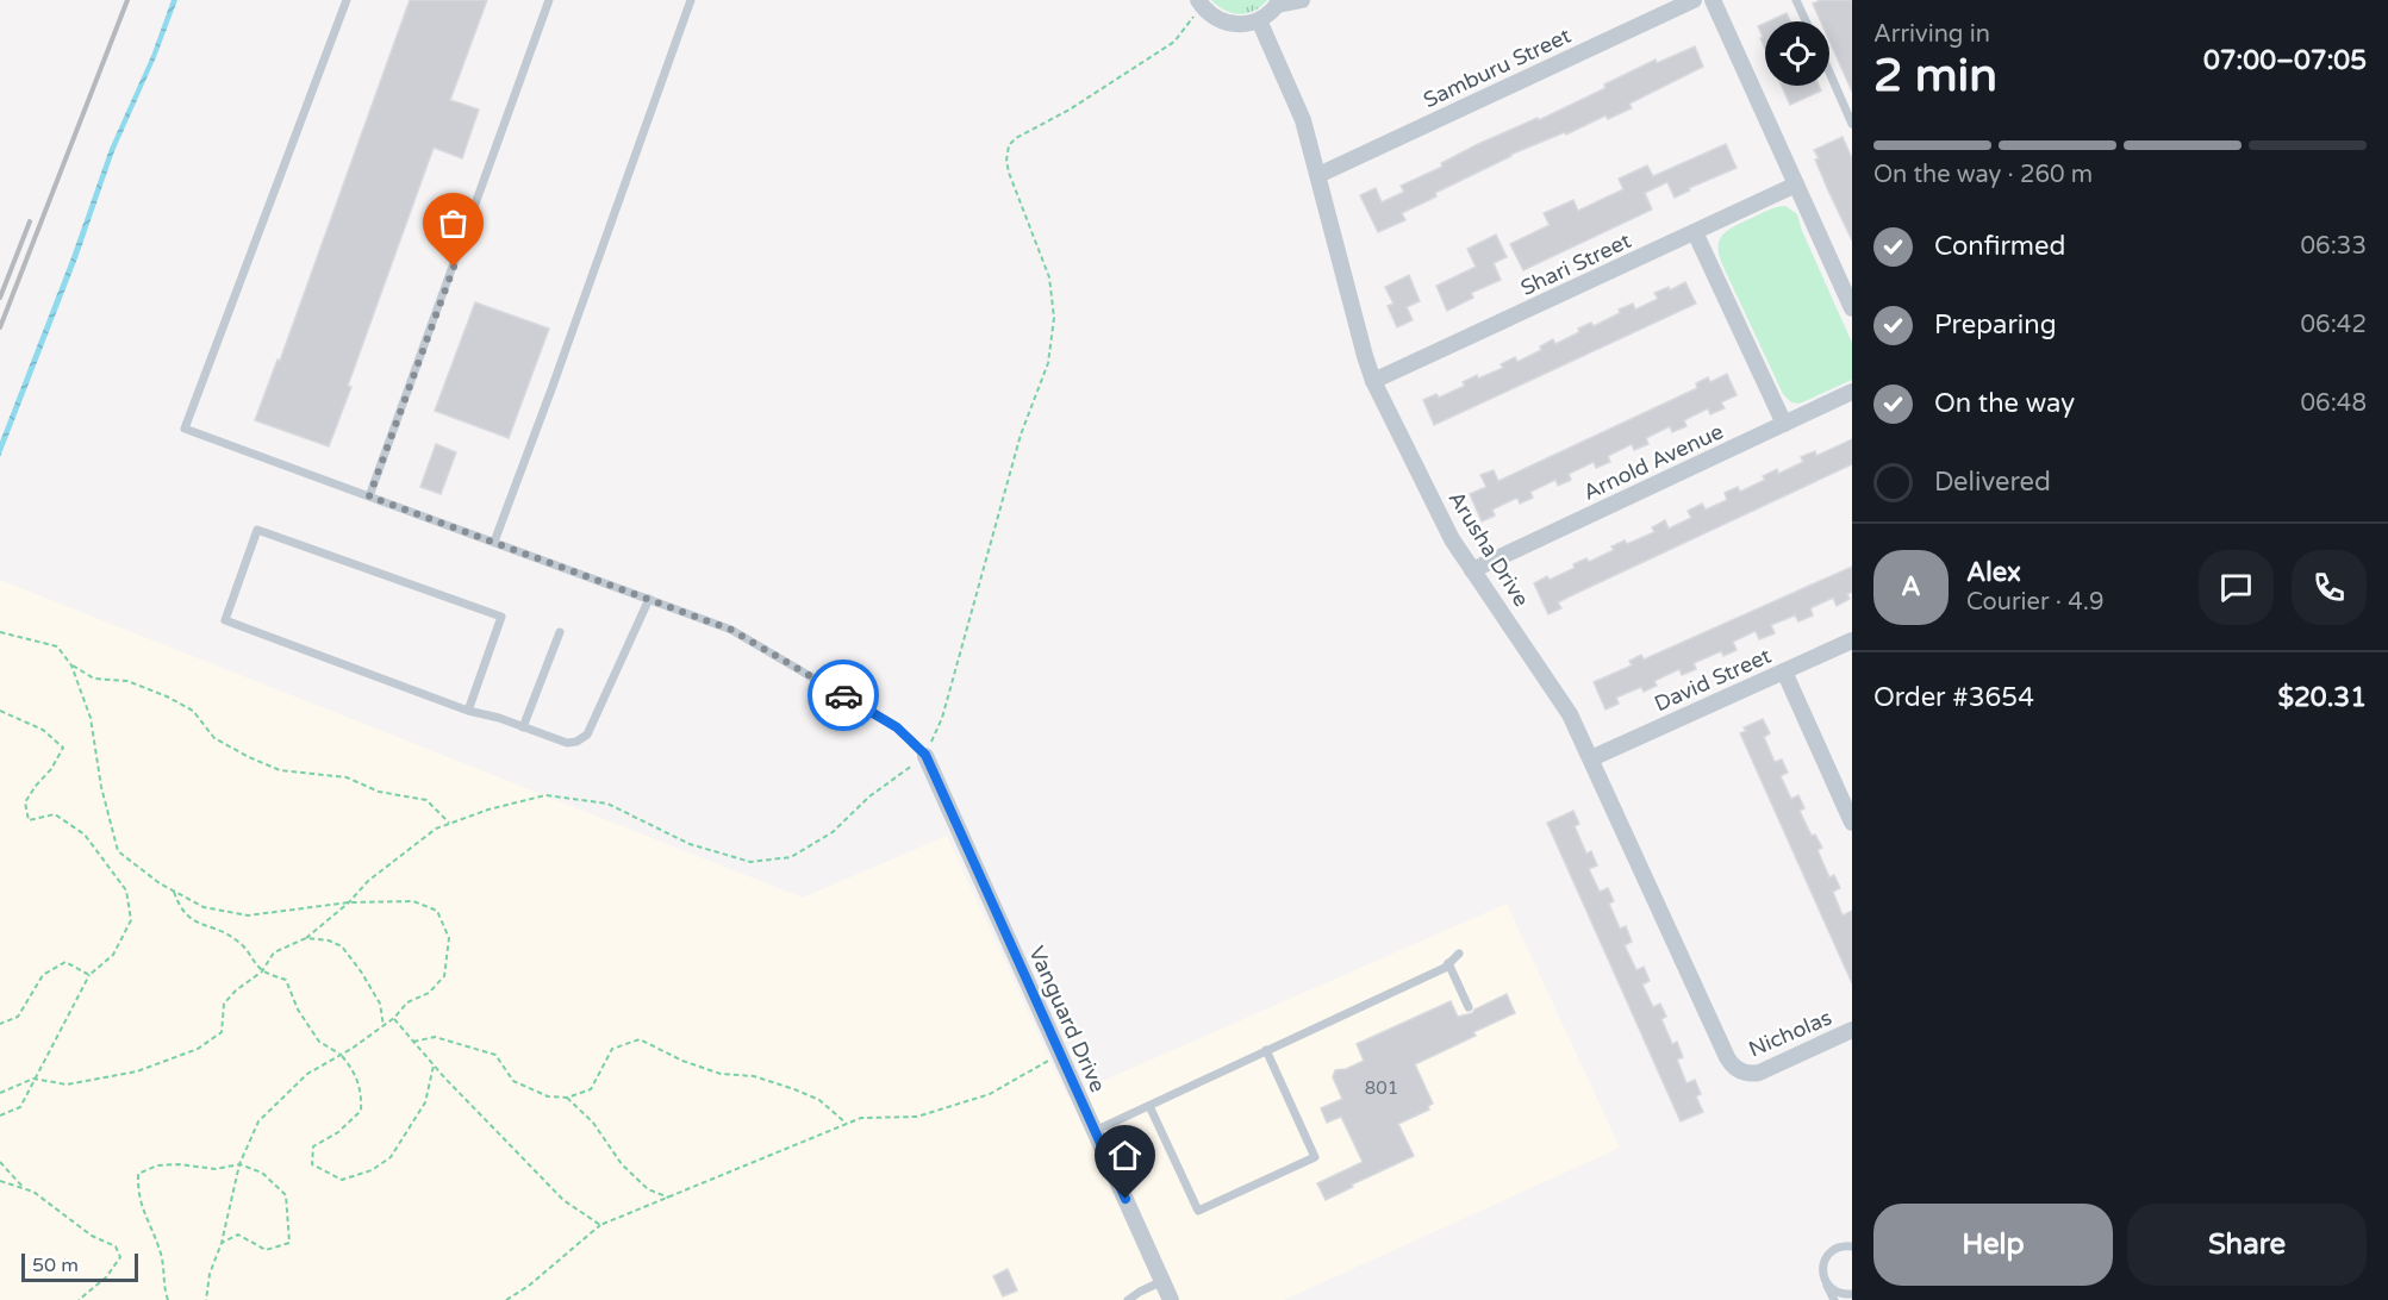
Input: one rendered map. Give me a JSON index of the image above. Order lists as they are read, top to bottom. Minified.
{"streets":{"street":["Samburu Street","Shari Street","Arnold Avenue","Arusha Drive","David Street","Vanguard Drive","Nicholas"]},"crossings":[["Samburu Street","Arusha Drive"],["Shari Street","Arusha Drive"],["Arnold Avenue","Arusha Drive"],["Arusha Drive","David Street"],["Arusha Drive","Nicholas"]],"house_numbers":["801"],"scale_bar":"50 m","page":{"heading":["2 min","Arriving in","07:00–07:05"],"panel":["Alex","Courier · 4.9","Order #3654","$20.31"],"bar":"On the way · 260 m","list":[["Confirmed","06:33"],["Preparing","06:42"],["On the way","06:48"],"Delivered"],"round":"A","buttons":["Help","Share"],"scale":"50 m"}}
